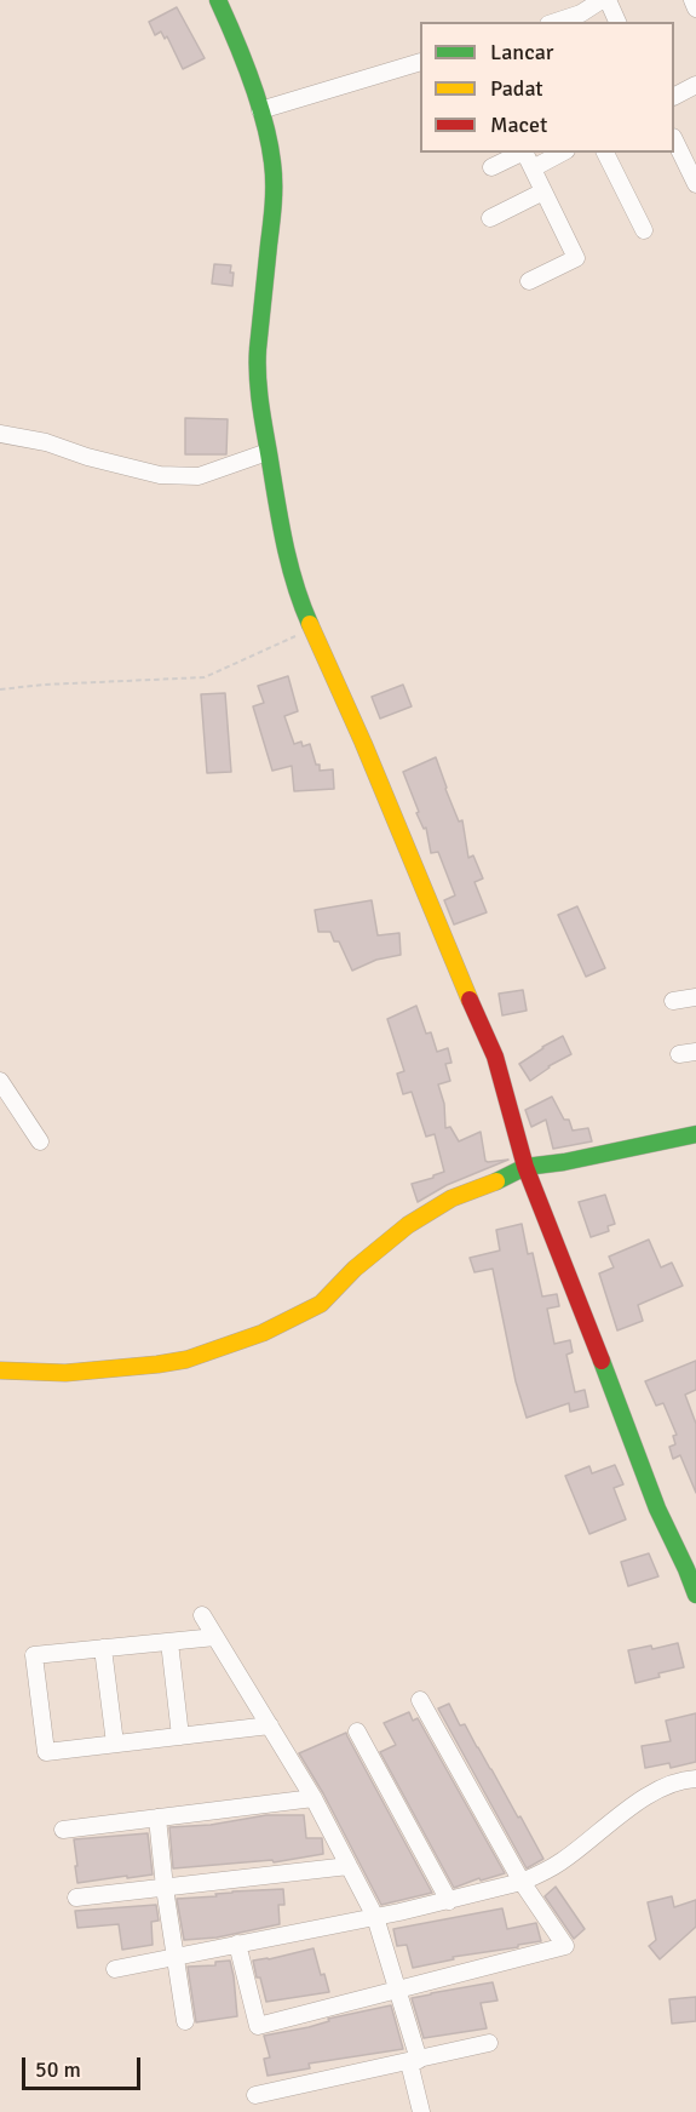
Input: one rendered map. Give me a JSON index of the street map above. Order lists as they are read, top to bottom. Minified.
{"legend":["Lancar","Padat","Macet"],"scale_bar":"50 m"}
